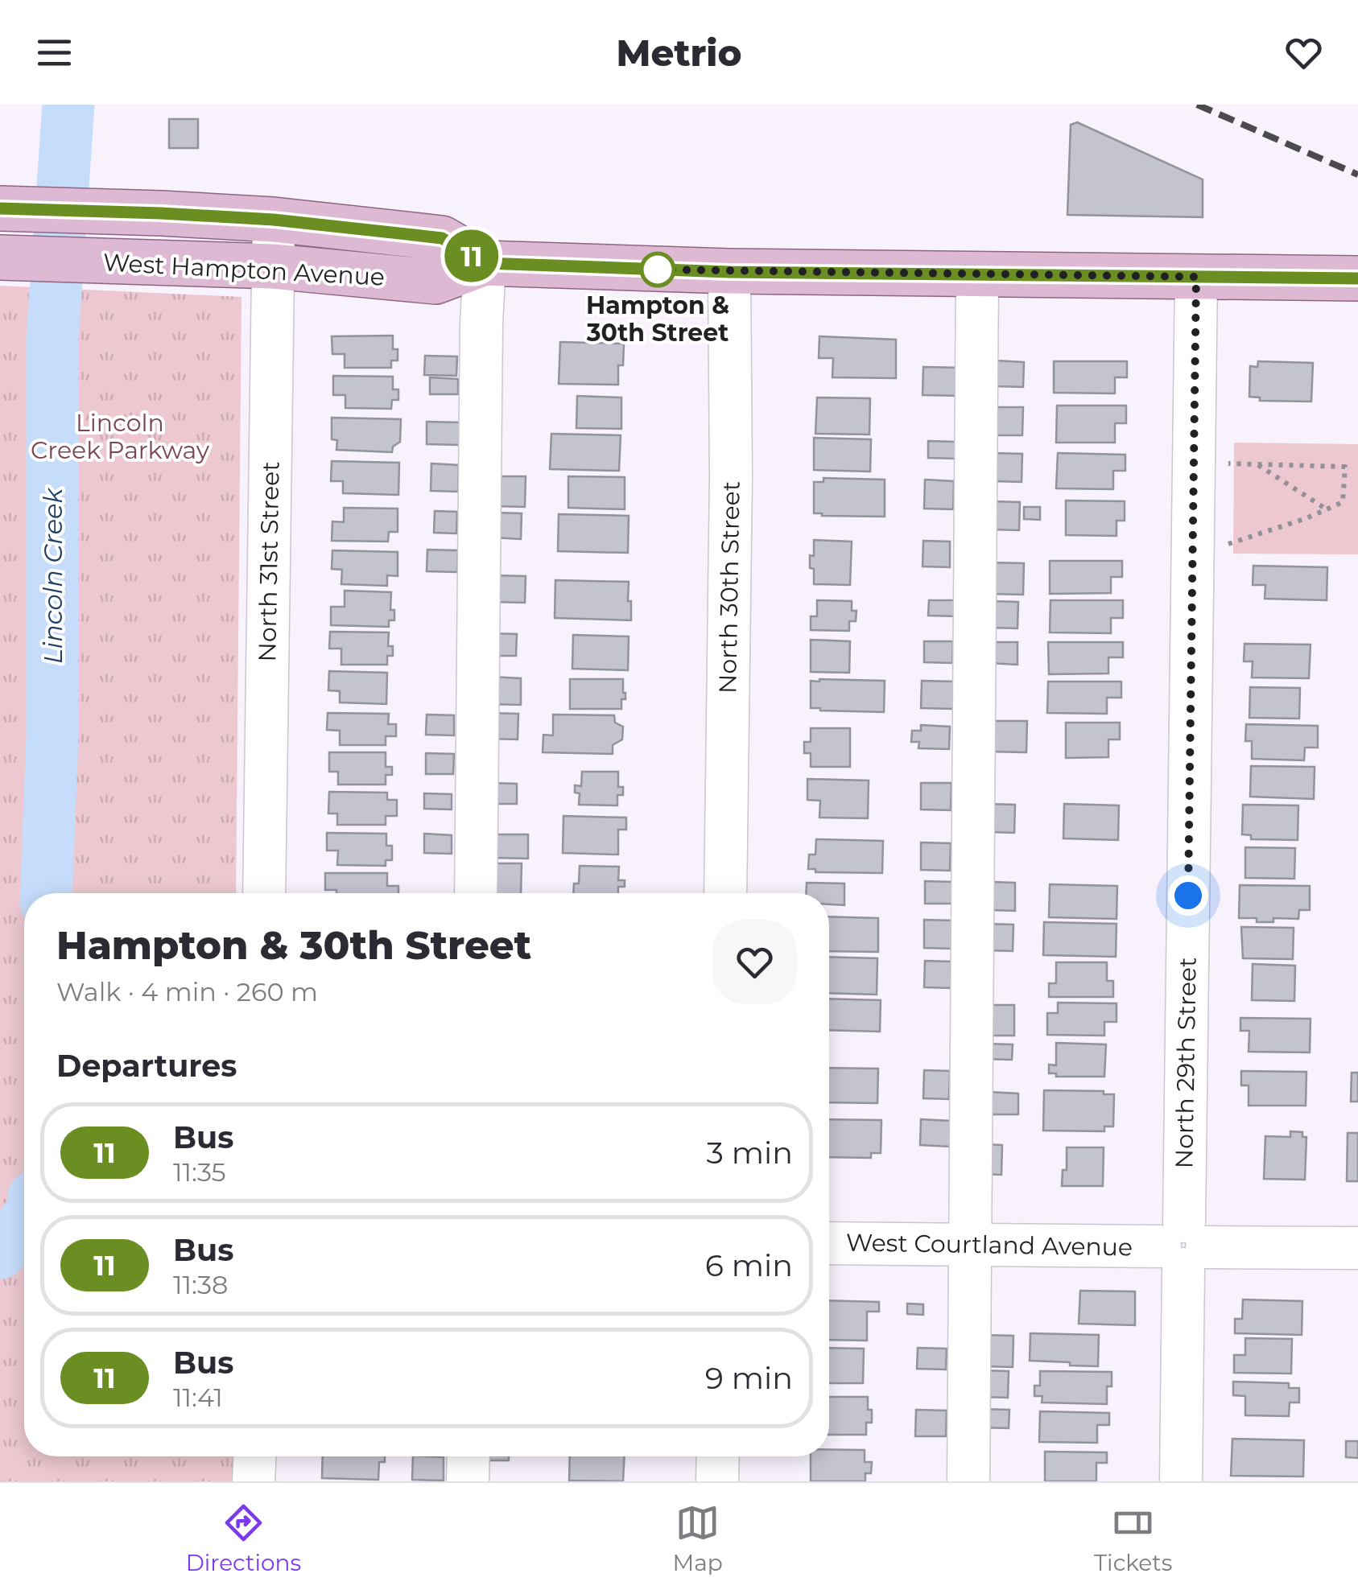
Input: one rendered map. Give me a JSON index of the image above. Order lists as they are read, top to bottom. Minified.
{"streets":{"main road":["West Hampton Avenue"],"street":["North 31st Street","North 30th Street","North 29th Street","West Courtland Avenue"]},"crossings":[["West Hampton Avenue","North 31st Street"],["West Hampton Avenue","North 30th Street"],["West Hampton Avenue","North 29th Street"],["North 29th Street","West Courtland Avenue"]],"water":["Lincoln Creek"],"parks":["Lincoln Creek Parkway"],"places":["Hampton & 30th Street"],"lines":["bus line 11"],"page":{"header":"Metrio","on_map":"11","heading":[["Hampton & 30th Street","Walk · 4 min · 260 m"],"Departures"],"list":[{"mark":"11","name":"Bus","note":"11:35","value":"3 min"},{"mark":"11","name":"Bus","note":"11:38","value":"6 min"},{"mark":"11","name":"Bus","note":"11:41","value":"9 min"}],"tabs":["Directions","Map","Tickets"]}}
